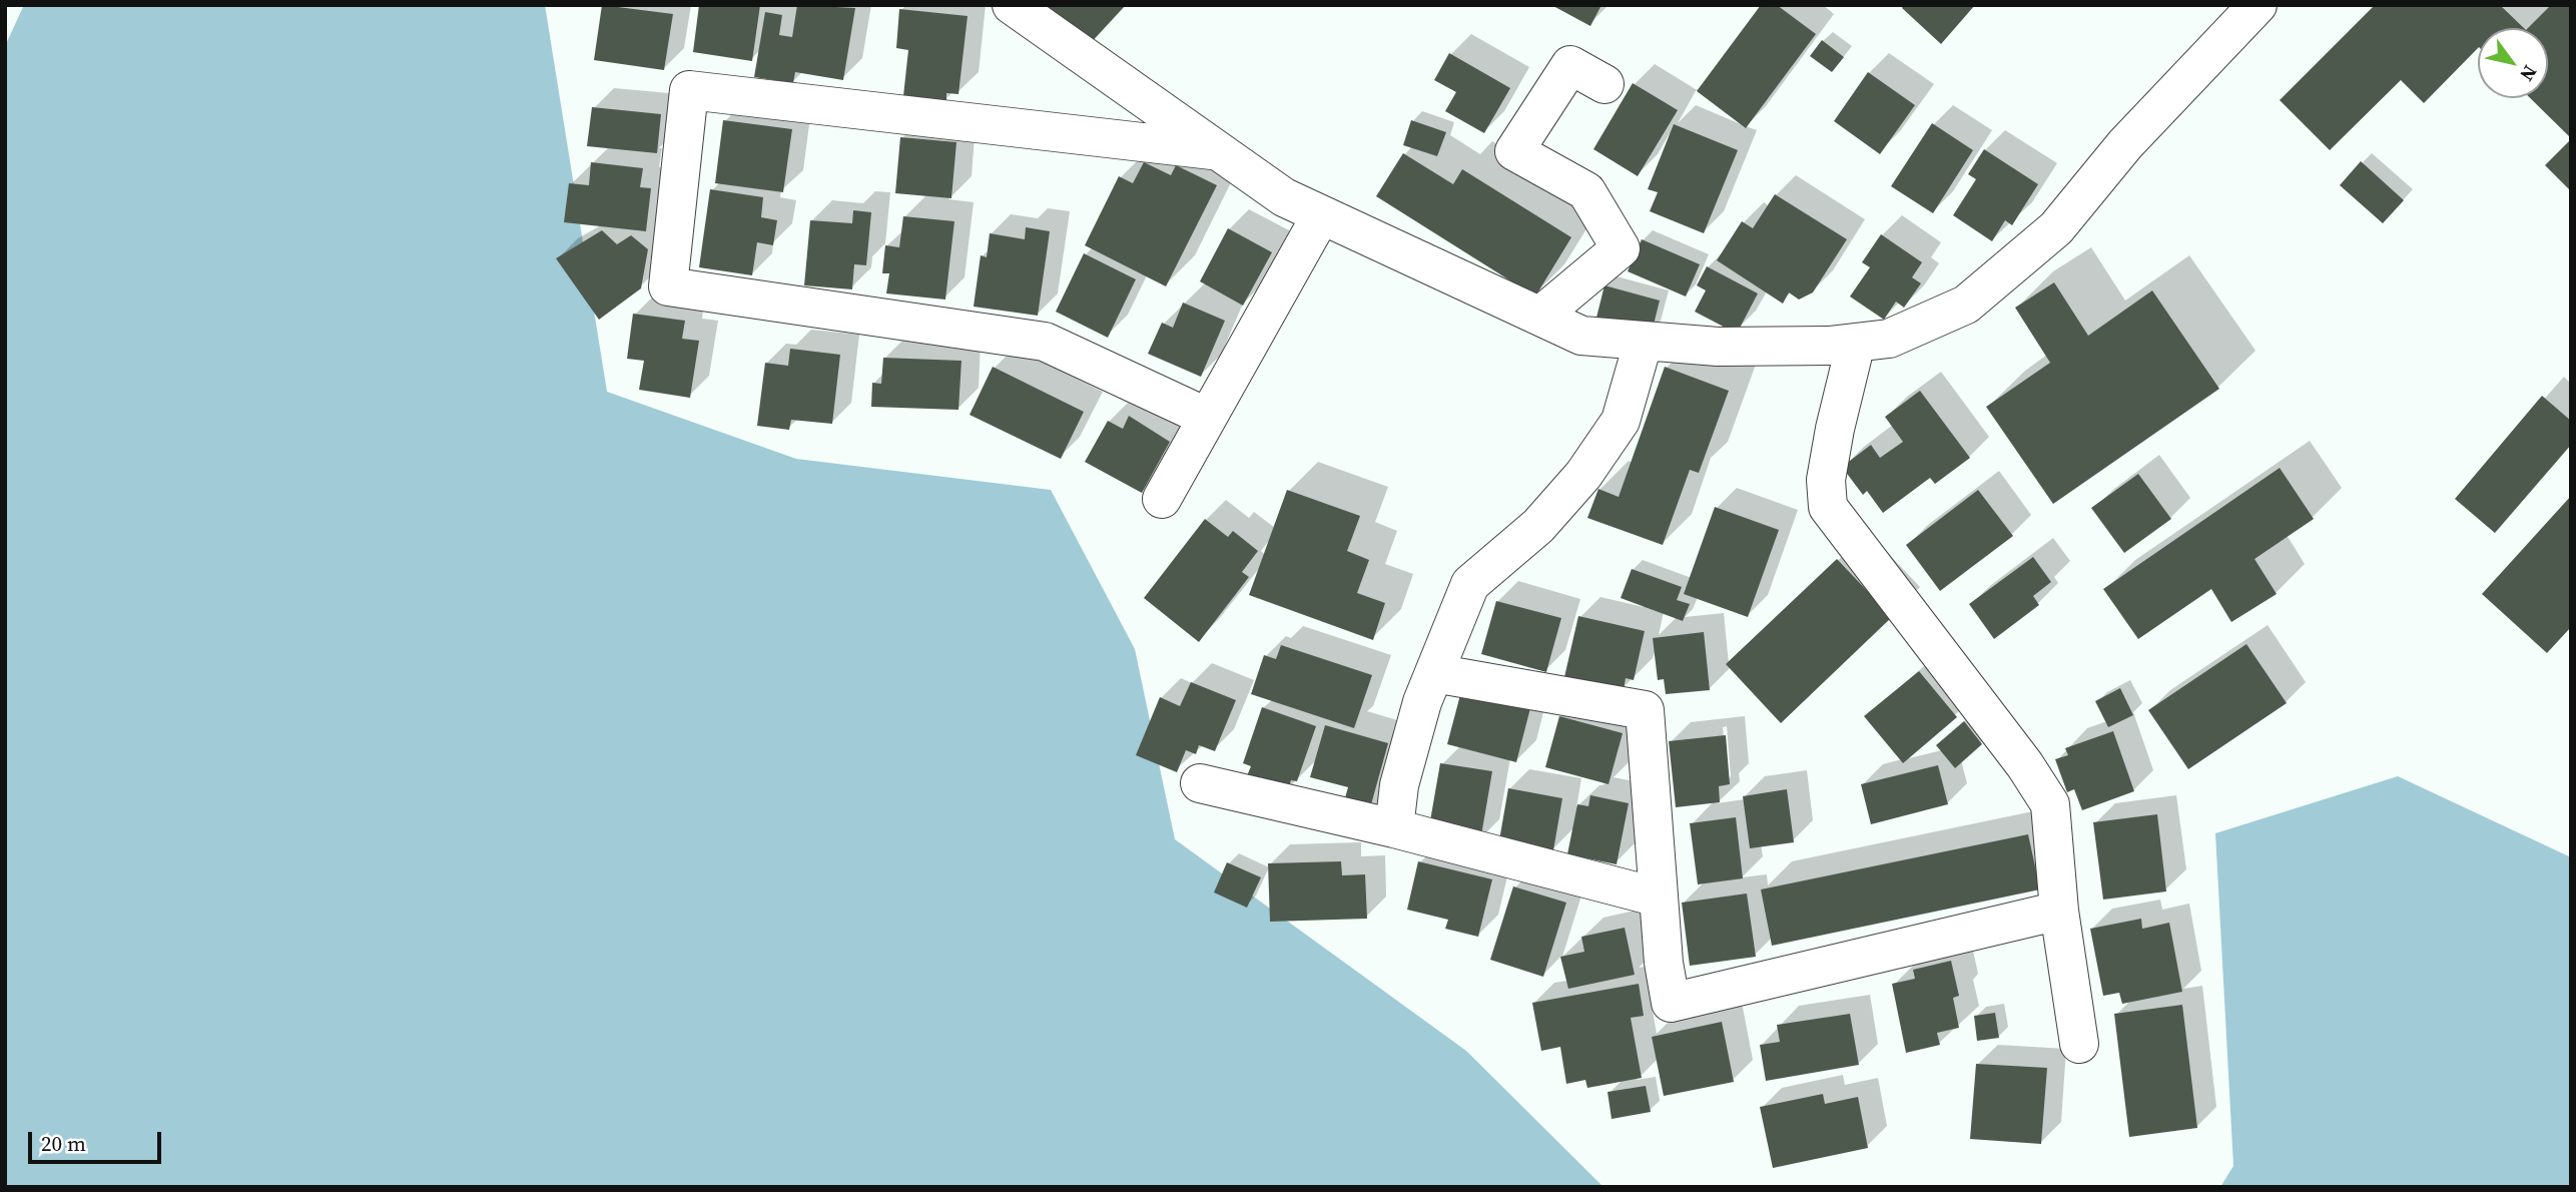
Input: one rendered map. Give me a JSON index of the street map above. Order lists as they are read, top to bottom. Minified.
{"scale_bar":"20 m","north":"bottom right"}
